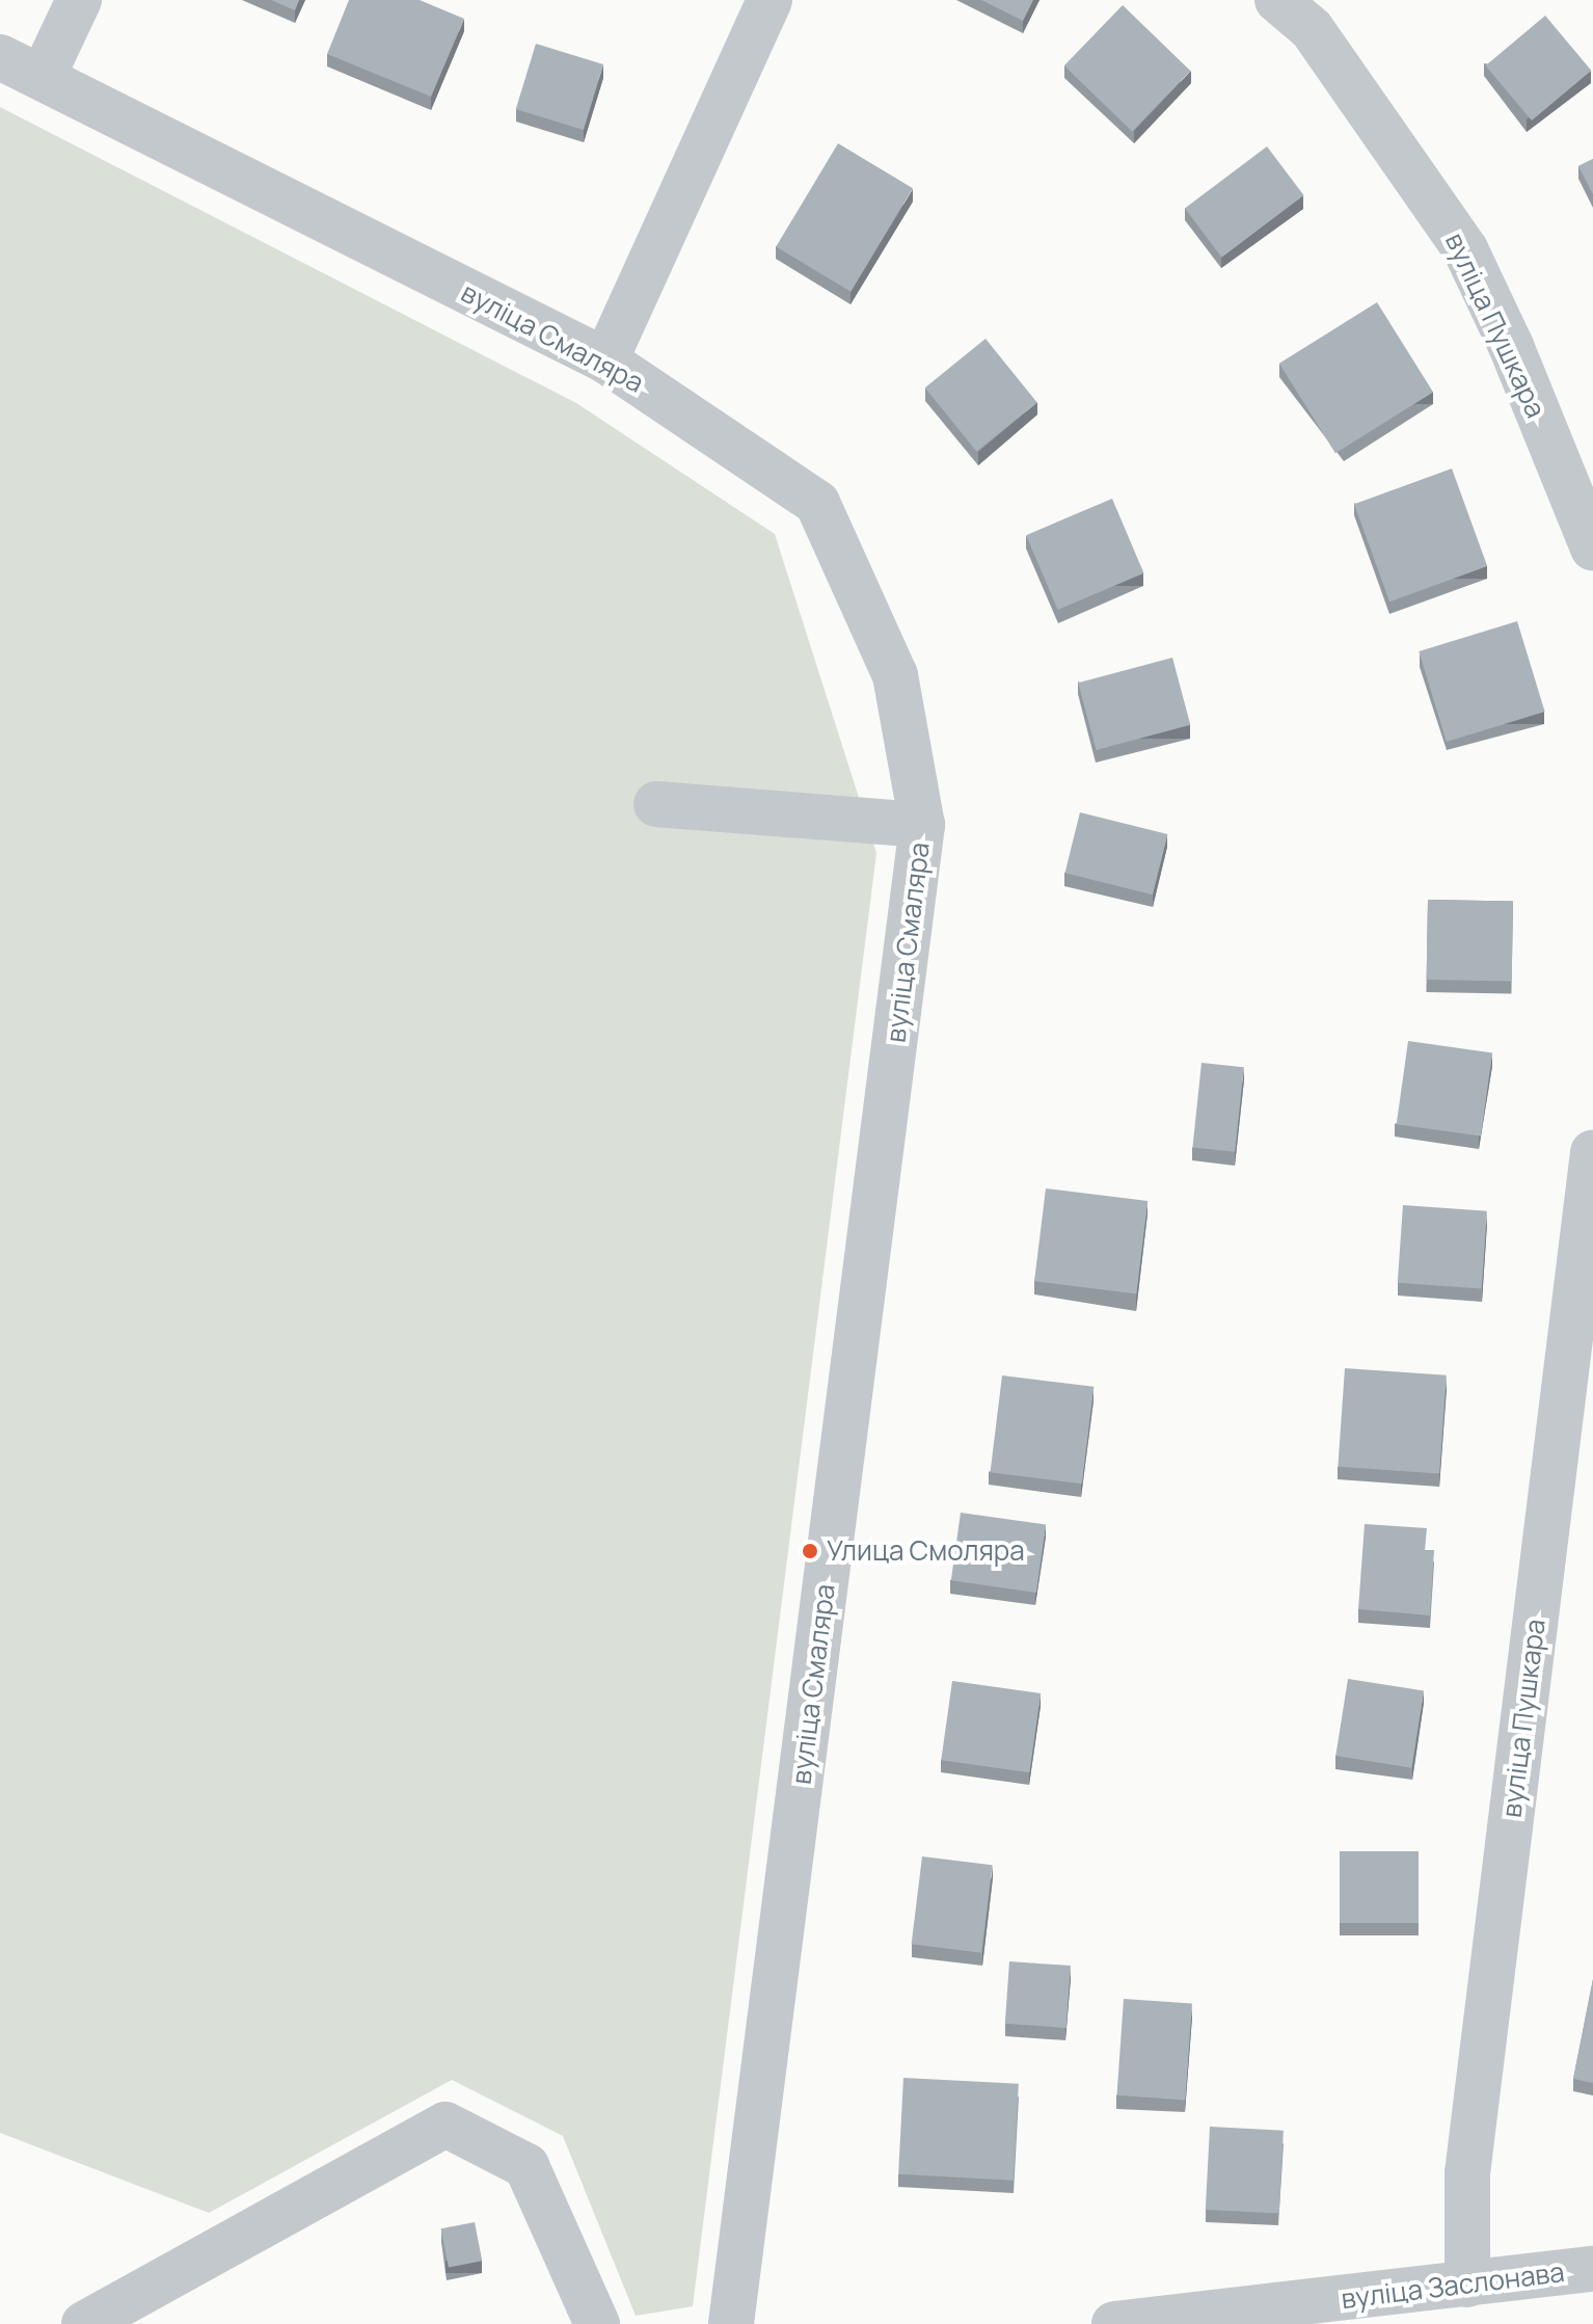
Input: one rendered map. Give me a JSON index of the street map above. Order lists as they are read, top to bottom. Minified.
{"streets":{"street":["вуліца Пушкара","вуліца Смаляра","вуліца Заслонава"]},"crossings":[["вуліца Пушкара","вуліца Заслонава"]],"places":["Улица Смоляра"]}
